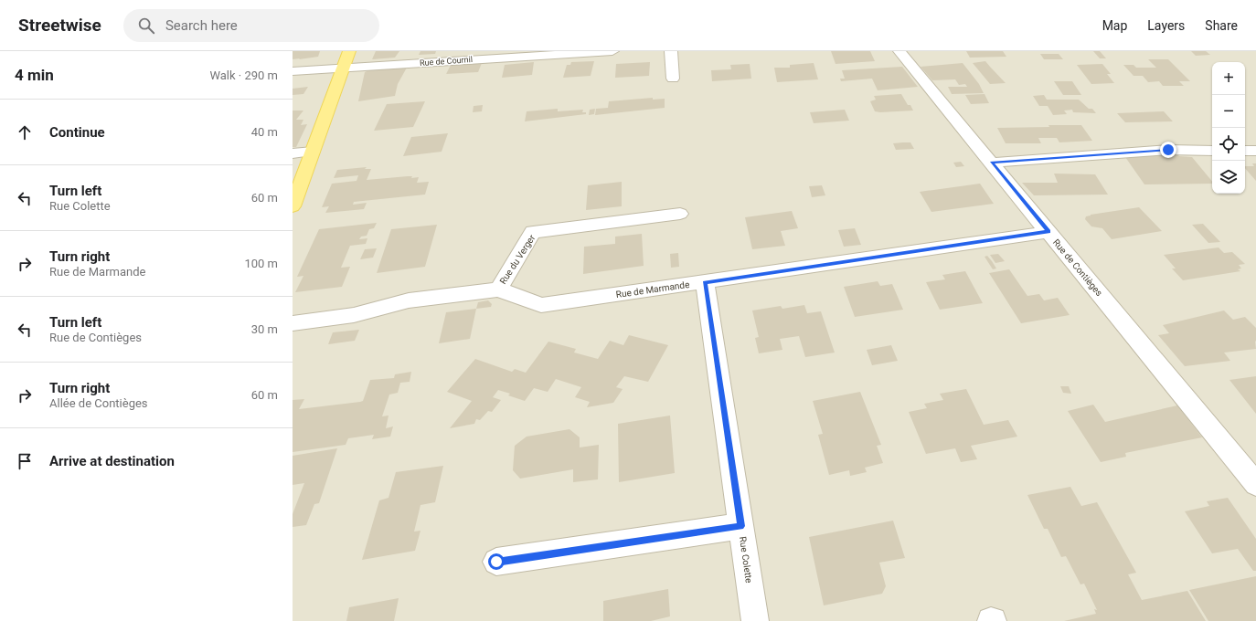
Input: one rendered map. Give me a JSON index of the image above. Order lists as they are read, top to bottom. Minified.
{"streets":{"street":["Rue de Cournil","Rue du Verger","Rue de Contièges","Rue de Marmande","Rue Colette"]},"crossings":[["Rue du Verger","Rue de Marmande"],["Rue de Contièges","Rue de Marmande"],["Rue de Marmande","Rue Colette"]],"page":{"header":"Streetwise","search":"Search here","nav":["Map","Layers","Share"],"heading":["4 min","Walk · 290 m"],"map_buttons":["+","−"],"list":[["Continue","40 m"],["Turn left","Rue Colette","60 m"],["Turn right","Rue de Marmande","100 m"],["Turn left","Rue de Contièges","30 m"],["Turn right","Allée de Contièges","60 m"],"Arrive at destination"]}}
